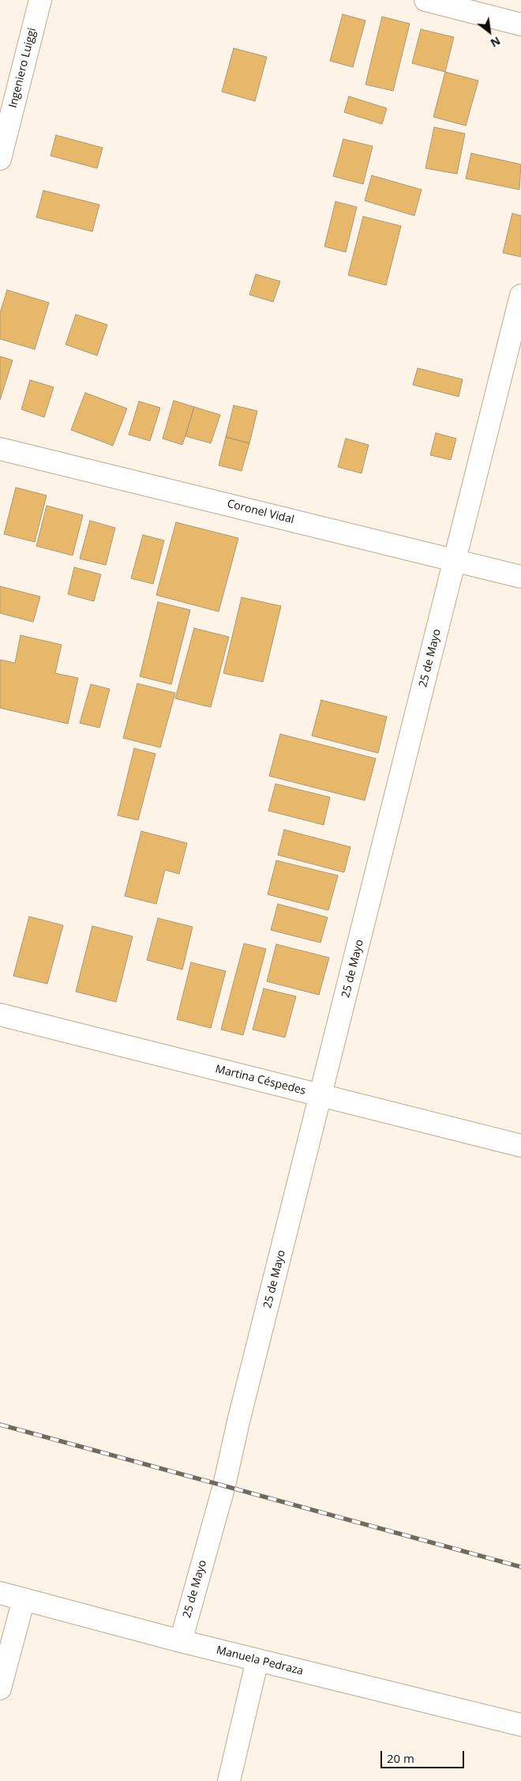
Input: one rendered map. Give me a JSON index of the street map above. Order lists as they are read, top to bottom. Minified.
{"streets":{"street":["Ingeniero Luiggi","Coronel Vidal","25 de Mayo","Martina Céspedes","Manuela Pedraza"]},"crossings":[["Coronel Vidal","25 de Mayo"],["25 de Mayo","Martina Céspedes"],["25 de Mayo","Manuela Pedraza"]],"scale_bar":"20 m","north":"bottom right"}
